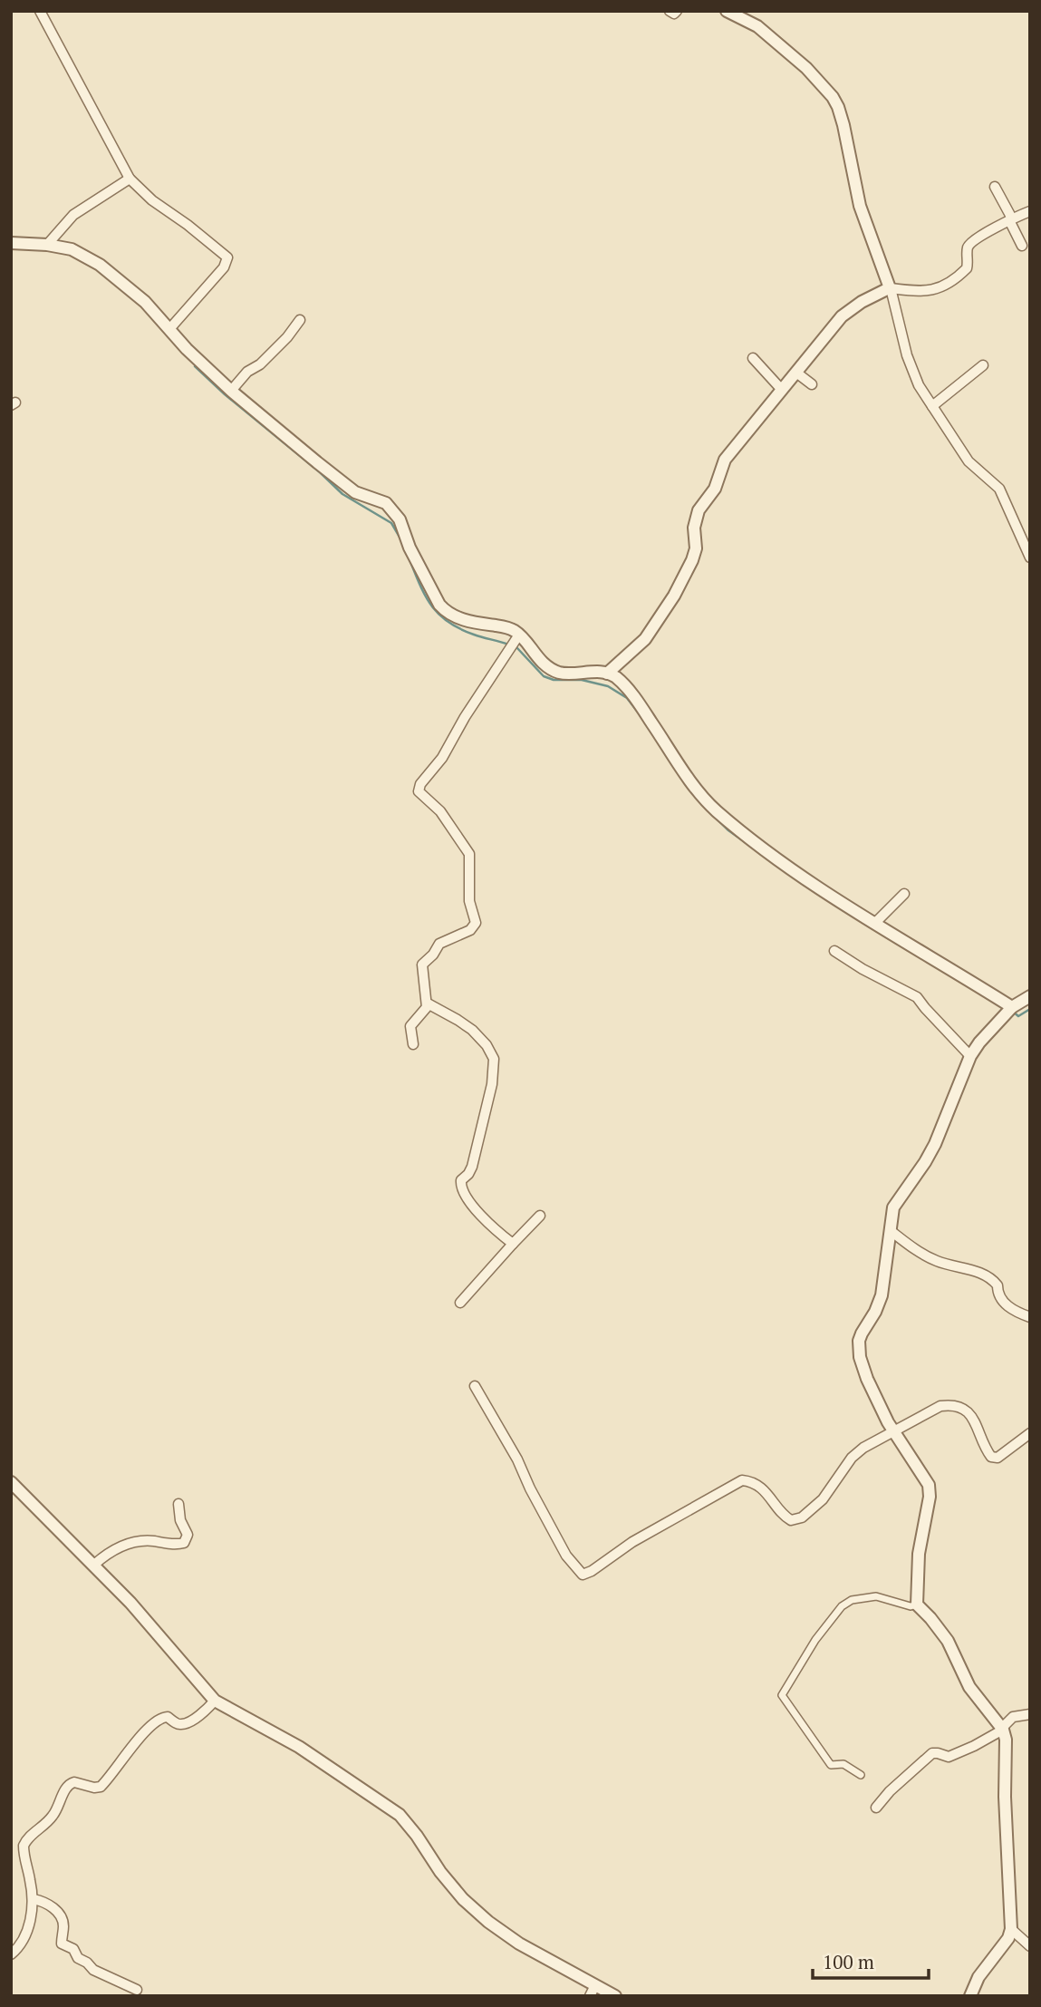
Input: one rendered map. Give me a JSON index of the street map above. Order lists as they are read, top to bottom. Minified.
{"scale_bar":"100 m"}
